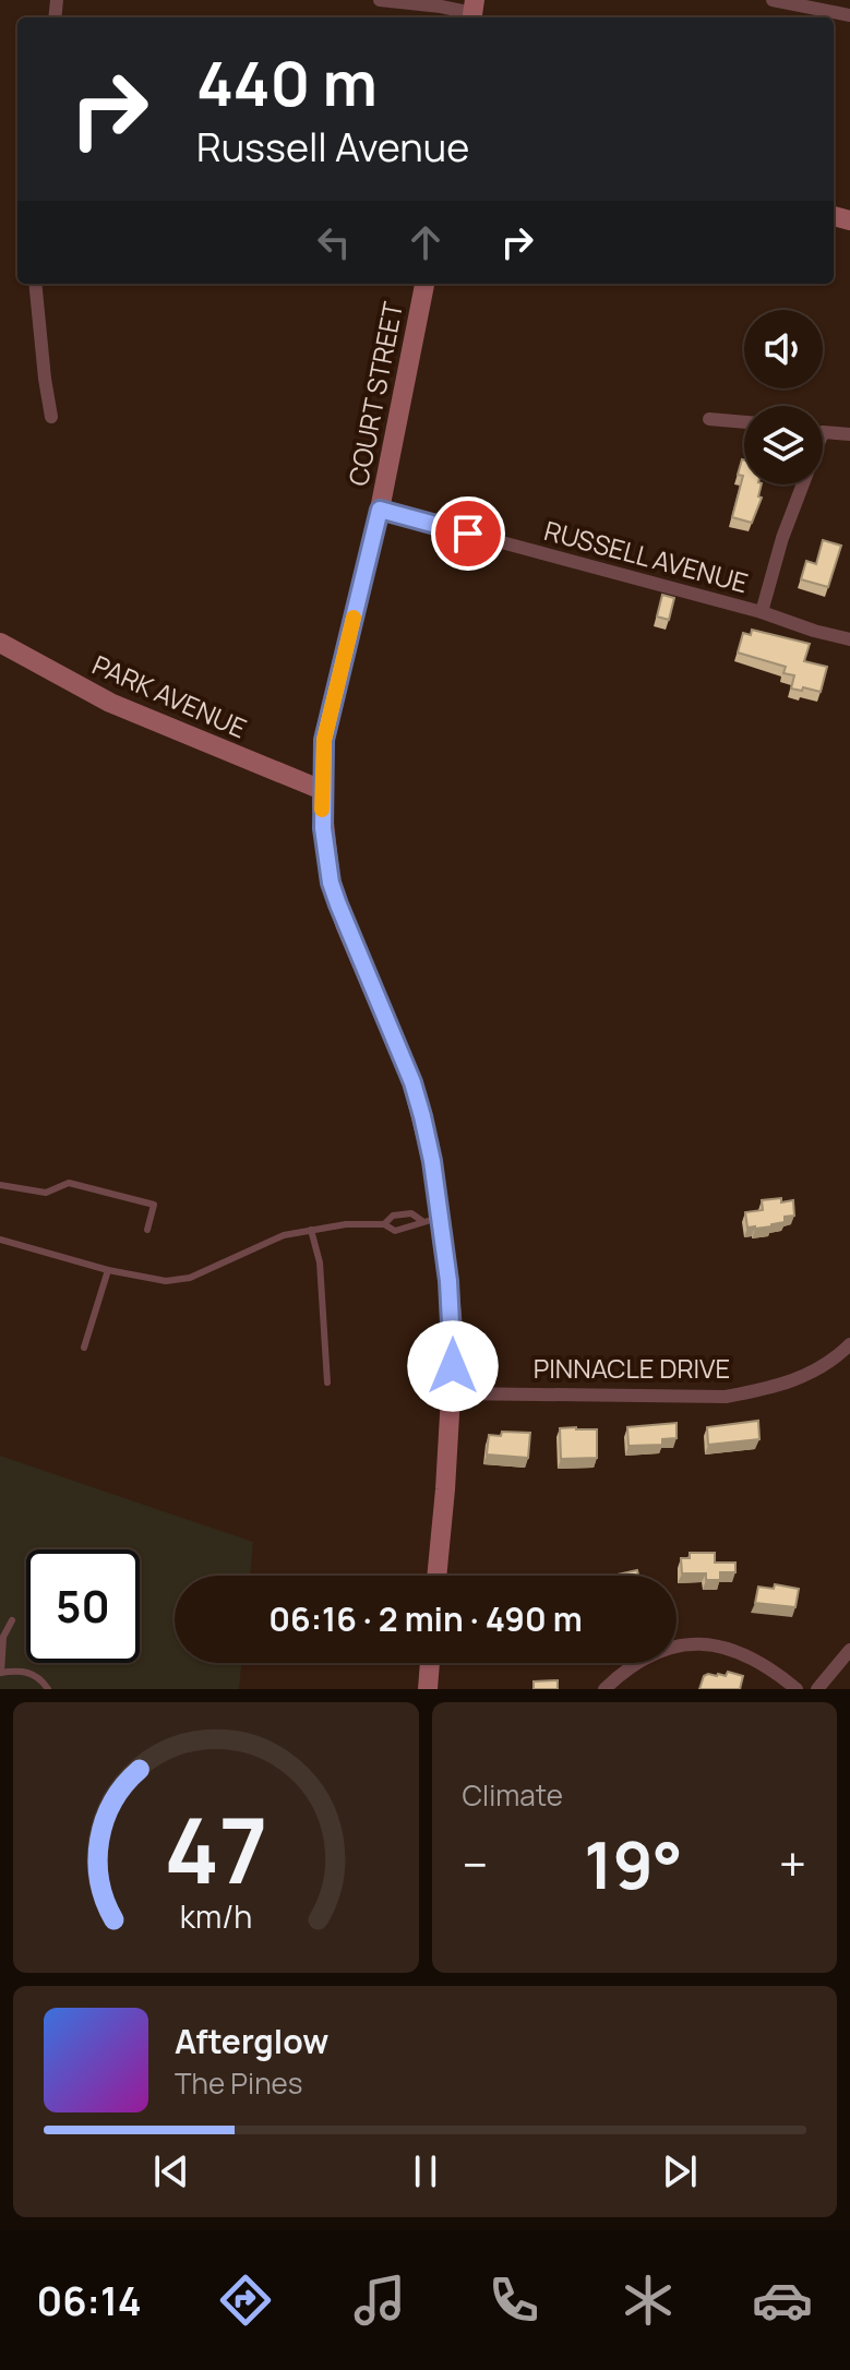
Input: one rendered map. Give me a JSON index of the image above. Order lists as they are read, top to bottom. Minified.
{"streets":{"main road":["COURT STREET","PARK AVENUE"],"street":["RUSSELL AVENUE","PINNACLE DRIVE"]},"crossings":[["COURT STREET","RUSSELL AVENUE"],["COURT STREET","PARK AVENUE"],["COURT STREET","PINNACLE DRIVE"]],"page":{"turn":["440 m","Russell Avenue"],"limit":"50","trip":"06:16 · 2 min · 490 m","tile":"Climate","heat":["−","19°","+"],"song":["Afterglow","The Pines"],"tabs":"06:14","gauge":["47","km/h"]}}
